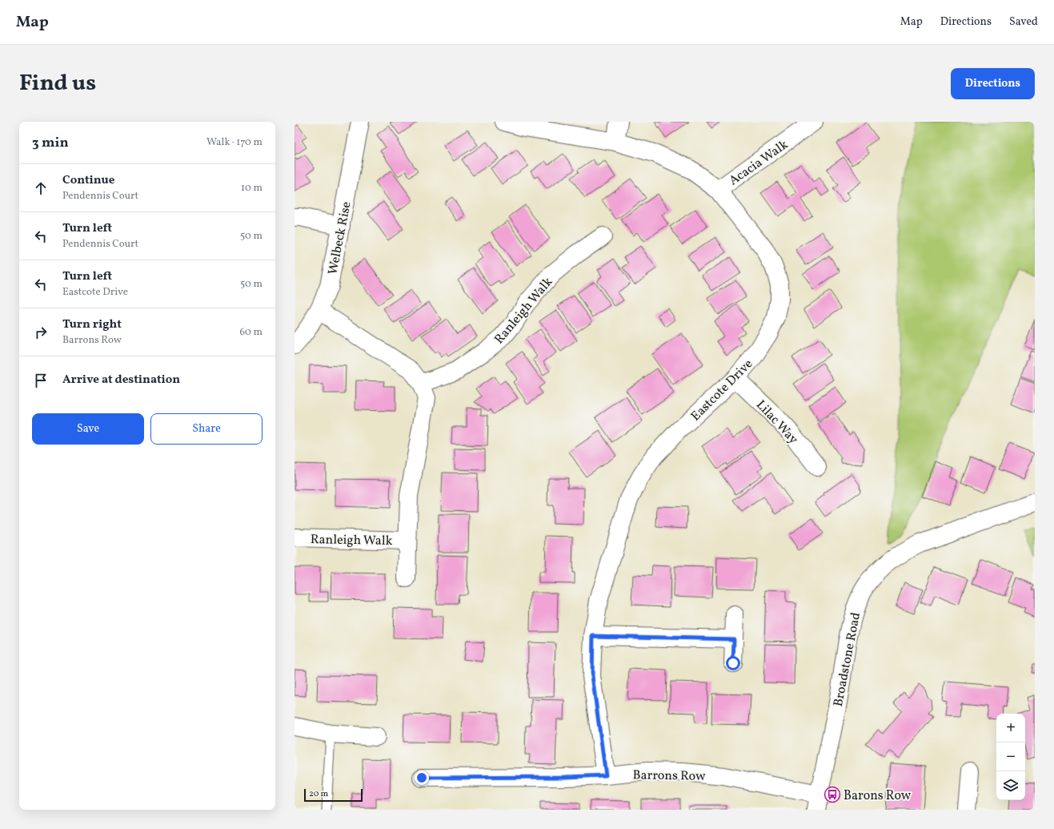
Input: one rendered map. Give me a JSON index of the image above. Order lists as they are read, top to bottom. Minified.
{"streets":{"street":["Acacia Walk","Welbeck Rise","Ranleigh Walk","Eastcote Drive","Lilac Way","Broadstone Road","Barrons Row"]},"crossings":[["Acacia Walk","Eastcote Drive"],["Welbeck Rise","Ranleigh Walk"],["Eastcote Drive","Lilac Way"],["Eastcote Drive","Barrons Row"],["Broadstone Road","Barrons Row"]],"places":{"bus stop":["Barons Row"]},"scale_bar":"20 m","page":{"header":"Map","nav":["Map","Directions","Saved"],"title":"Find us","buttons":["Directions",["Save","Share"]],"heading":["3 min","Walk · 170 m"],"list":[["Continue","Pendennis Court","10 m"],["Turn left","Pendennis Court","50 m"],["Turn left","Eastcote Drive","50 m"],["Turn right","Barrons Row","60 m"],"Arrive at destination"],"map_buttons":["+","−"],"scale":"20 m"}}
